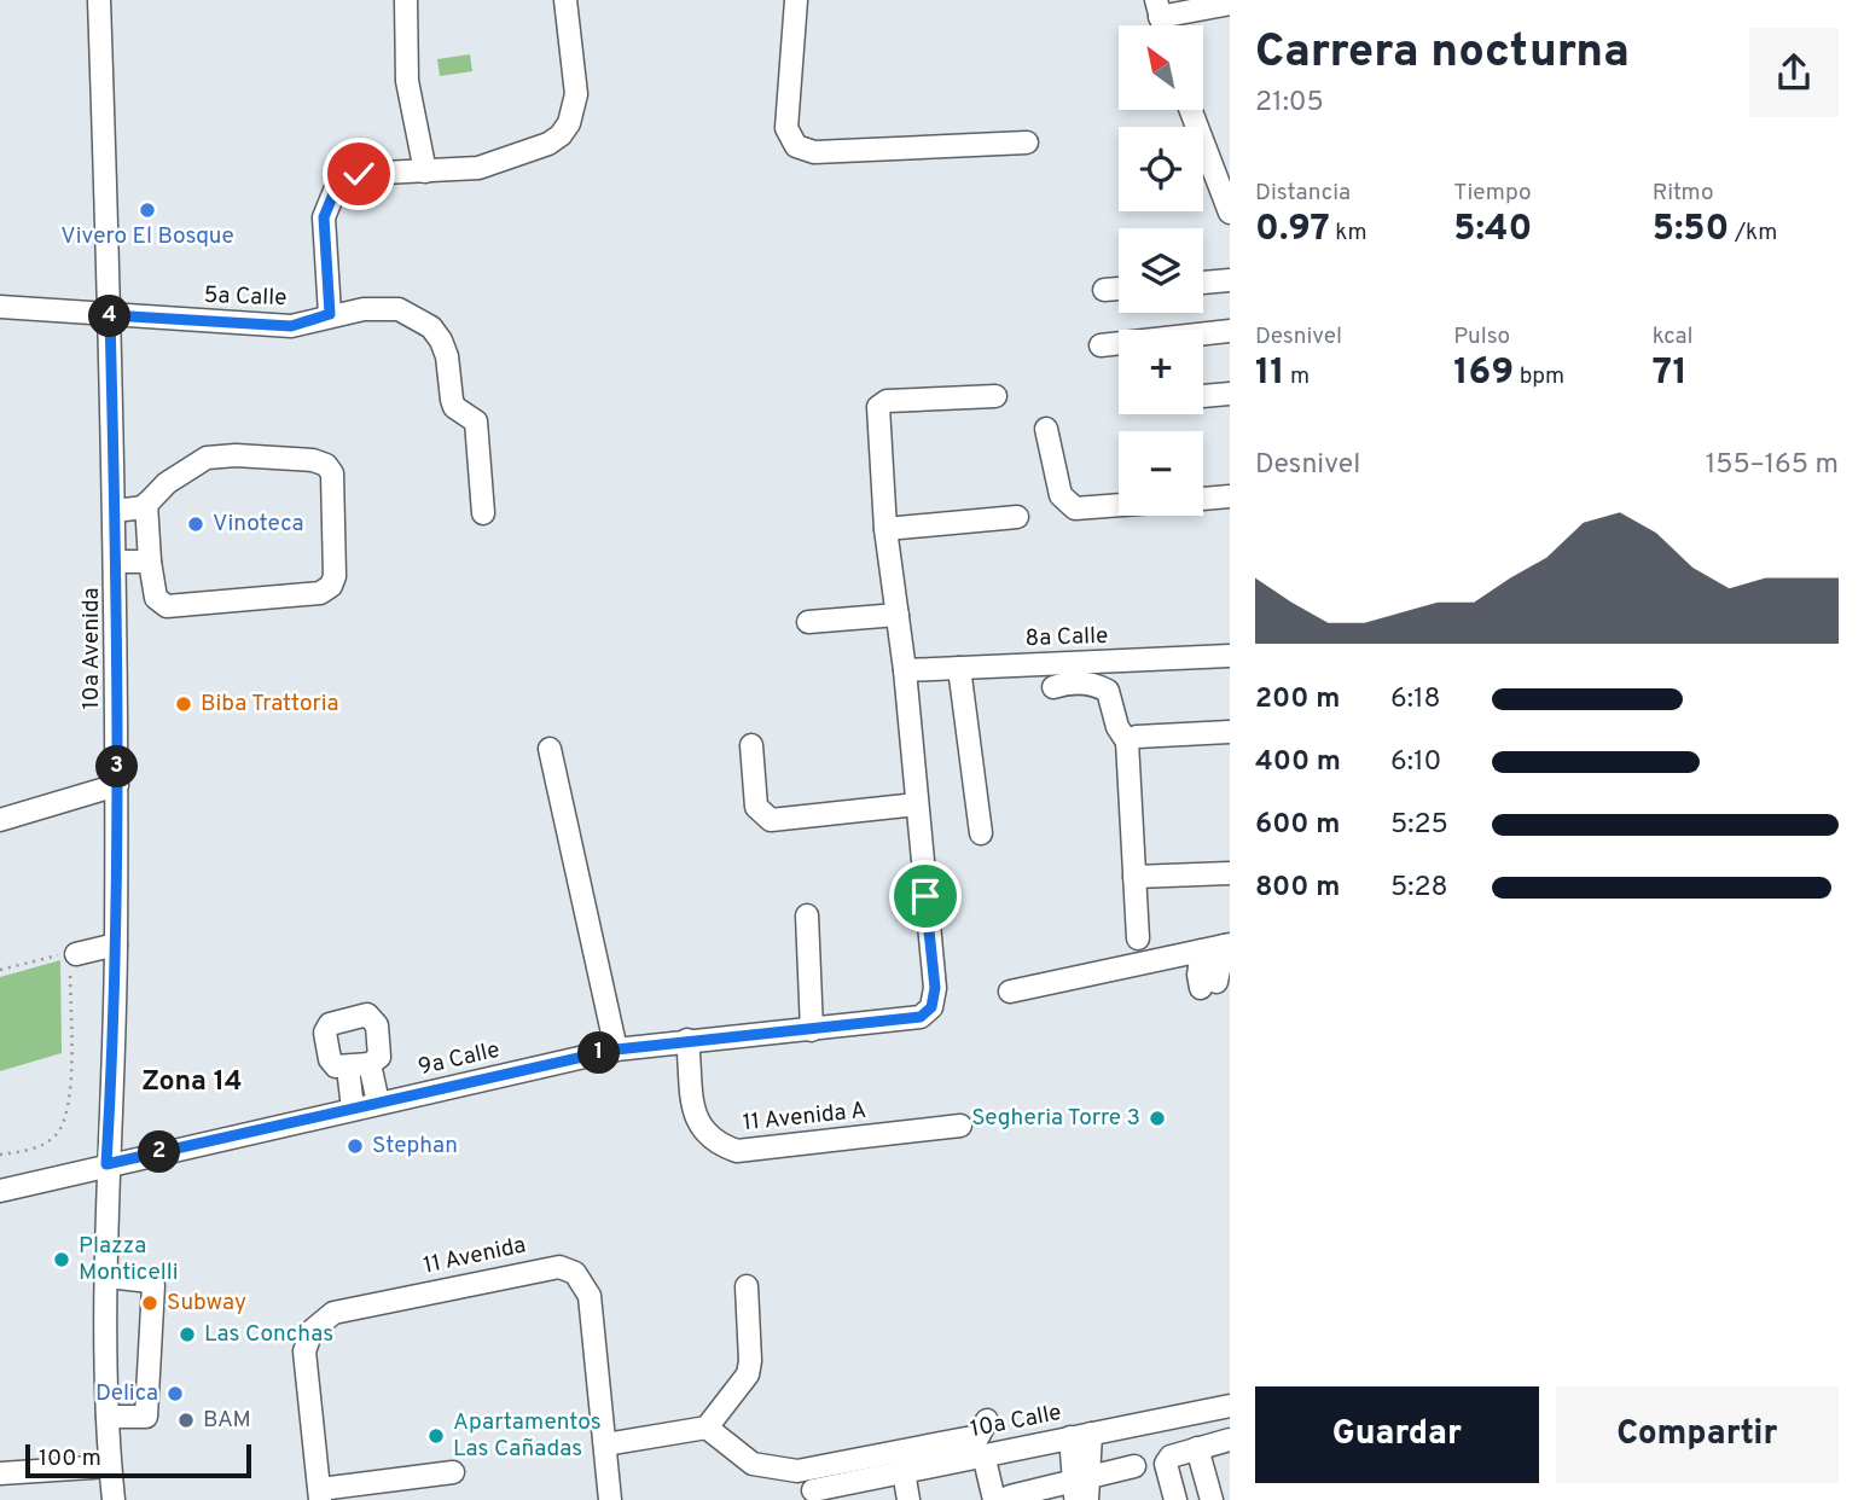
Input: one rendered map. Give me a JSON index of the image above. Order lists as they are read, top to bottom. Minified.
{"streets":{"street":["5a Calle","8a Calle","10a Avenida","9a Calle","11 Avenida A","11 Avenida","10a Calle"]},"crossings":[["5a Calle","10a Avenida"],["10a Avenida","9a Calle"],["9a Calle","11 Avenida A"]],"districts":["Zona 14"],"places":["Vivero El Bosque","Vinoteca","Biba Trattoria","Segheria Torre 3","Stephan","Plazza Monticelli","Subway","Las Conchas","Delica","BAM","Apartamentos Las Cañadas"],"scale_bar":"100 m","north":"top left","page":{"heading":["Carrera nocturna","21:05"],"map_buttons":["+","−"],"stats":[["Distancia","0.97 km"],["Tiempo","5:40"],["Ritmo","5:50 /km"],["Desnivel","11 m"],["Pulso","169 bpm"],["kcal","71"]],"pins":["4","3","1","2"],"chart":["Desnivel","155–165 m"],"list":[{"name":"200 m","note":"6:18"},{"name":"400 m","note":"6:10"},{"name":"600 m","note":"5:25"},{"name":"800 m","note":"5:28"}],"buttons":["Guardar","Compartir"],"scale":"100 m"}}
